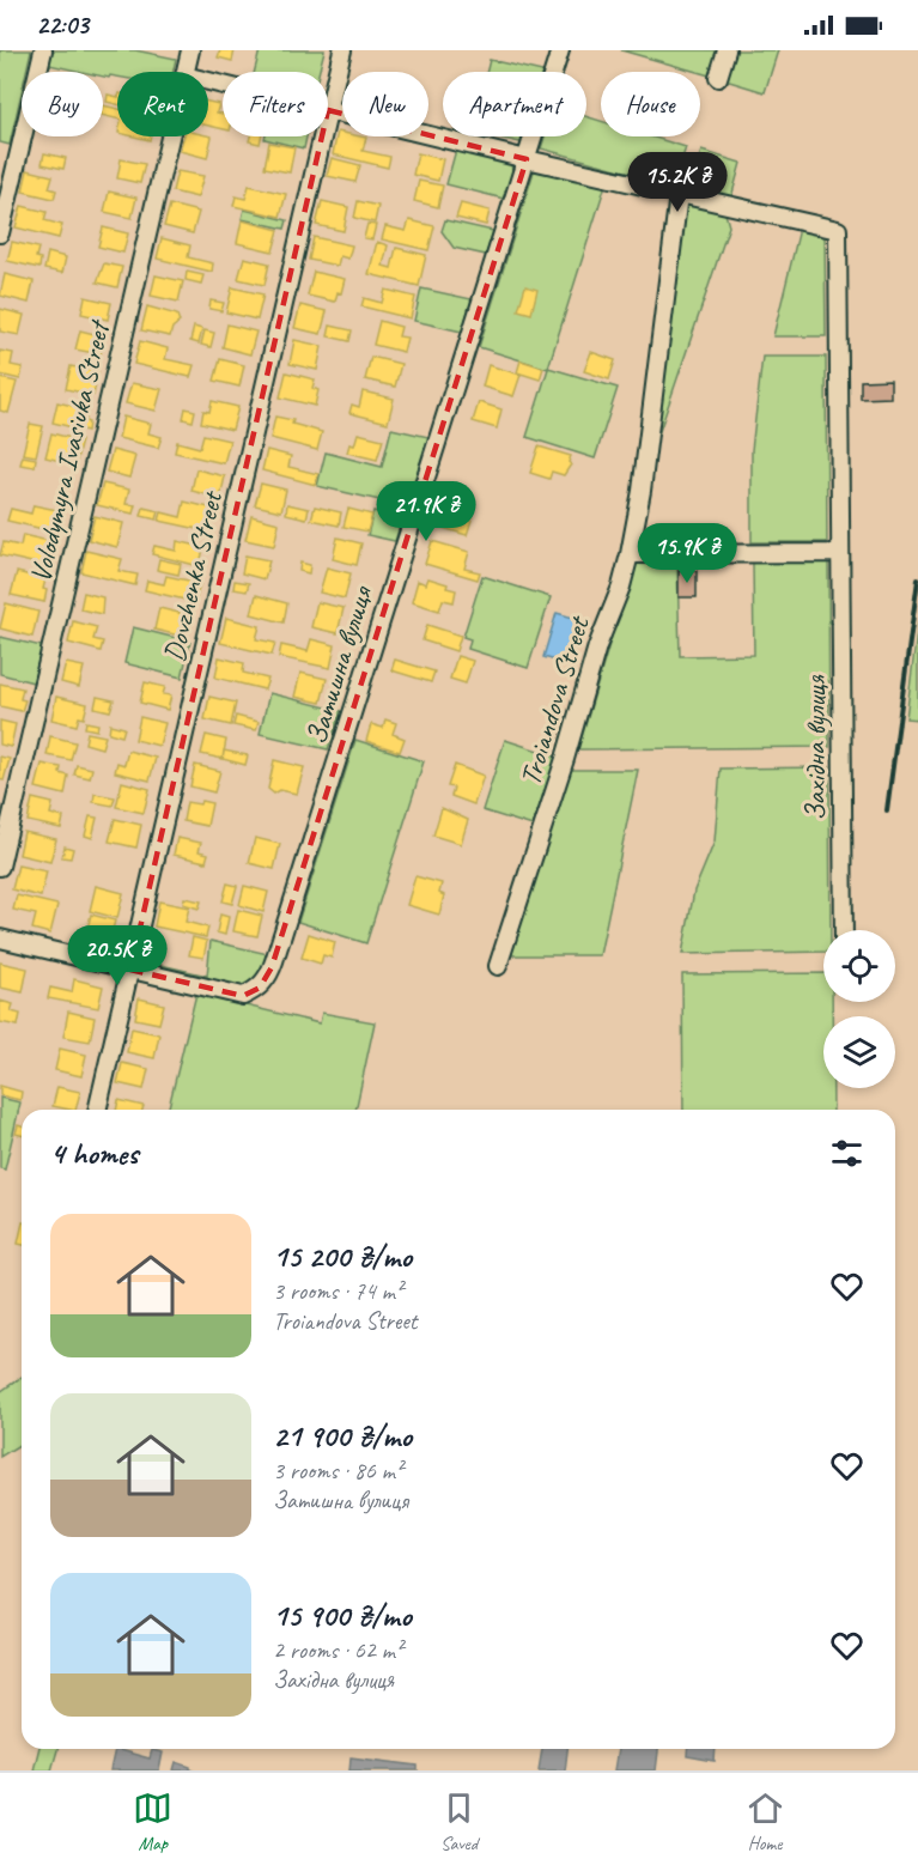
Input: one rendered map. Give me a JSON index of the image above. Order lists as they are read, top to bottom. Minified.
{"streets":{"street":["Volodymyra Ivasiuka Street","Dovzhenka Street","Затишна вулиця","Troiandova Street","Західна вулиця"]},"crossings":[["Dovzhenka Street","Затишна вулиця"],["Troiandova Street","Західна вулиця"]],"page":{"status":"22:03","chip":["Buy","Rent","Filters","New","Apartment","House"],"price":["15.2K ₴","21.9K ₴","15.9K ₴","20.5K ₴"],"heading":"4 homes","list":[{"name":"15 200 ₴/mo","note":"3 rooms · 74 m² · Troiandova Street"},{"name":"21 900 ₴/mo","note":"3 rooms · 86 m² · Затишна вулиця"},{"name":"15 900 ₴/mo","note":"2 rooms · 62 m² · Західна вулиця"}],"tabs":["Map","Saved","Home"]}}
